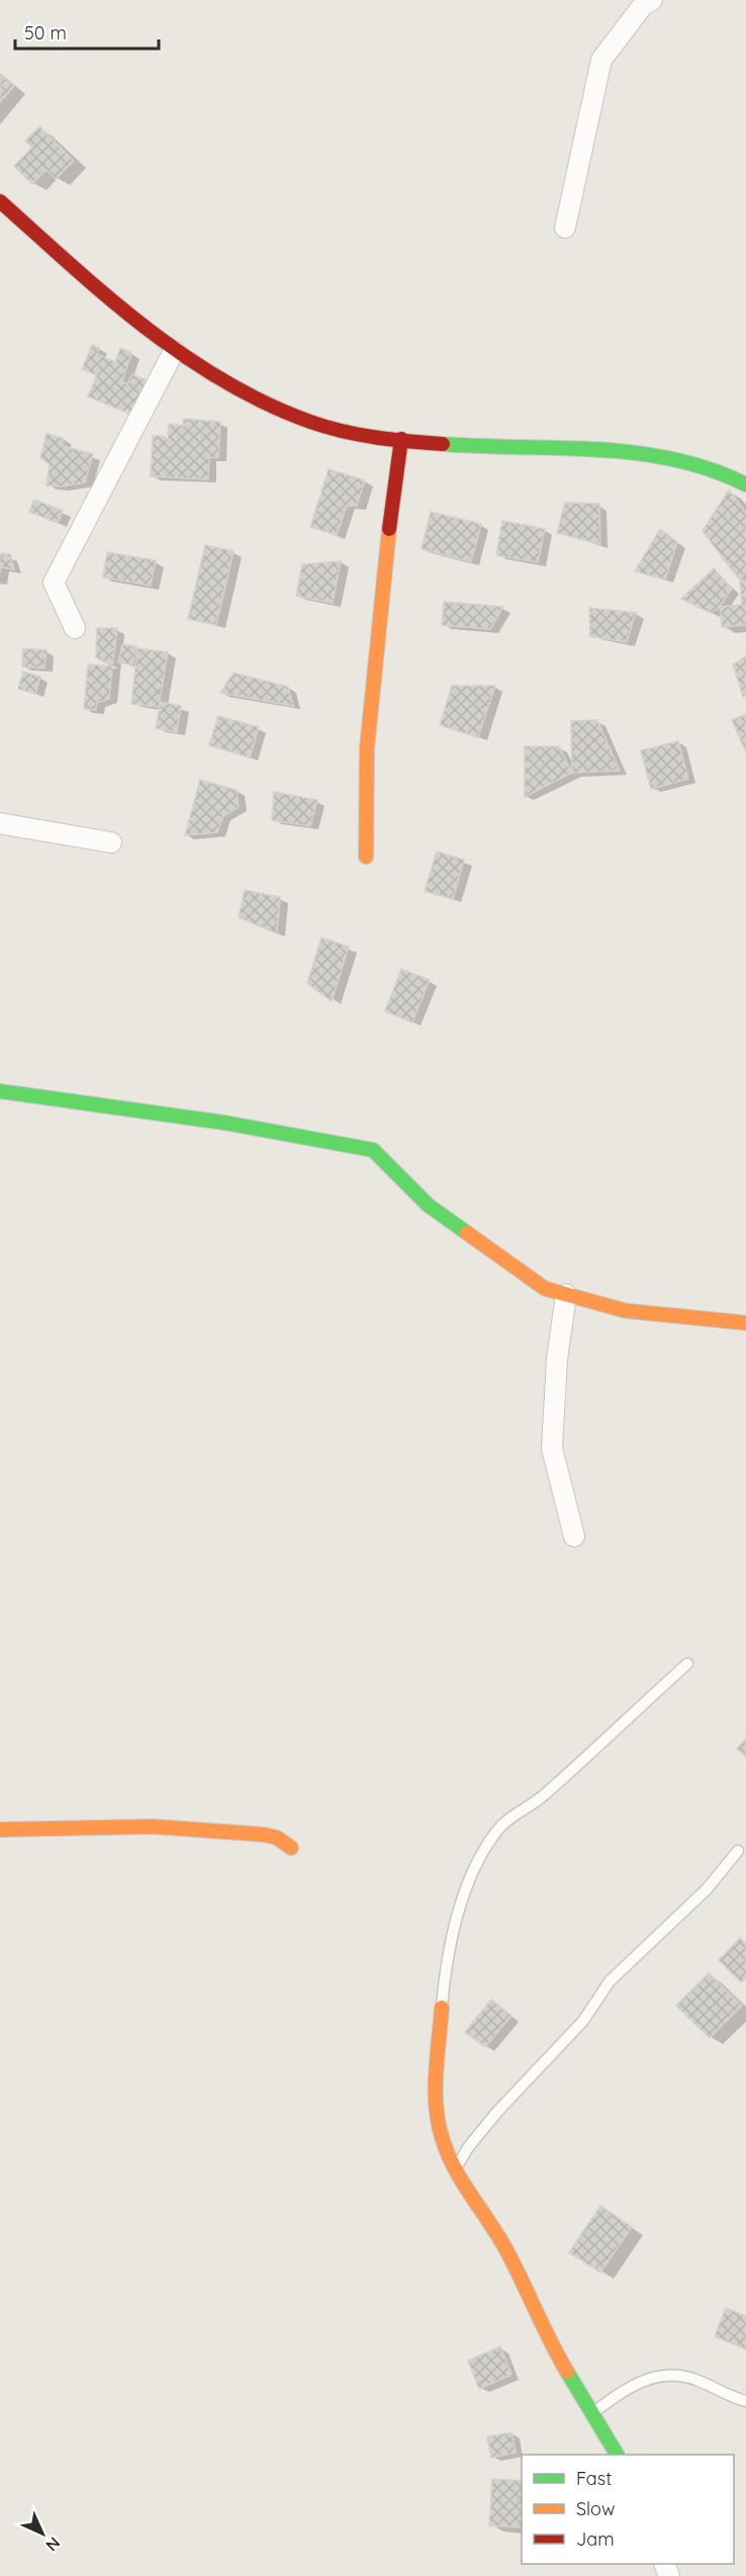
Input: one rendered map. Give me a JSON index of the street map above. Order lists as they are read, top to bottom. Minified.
{"legend":["Fast","Slow","Jam"],"scale_bar":"50 m","north":"bottom right"}
